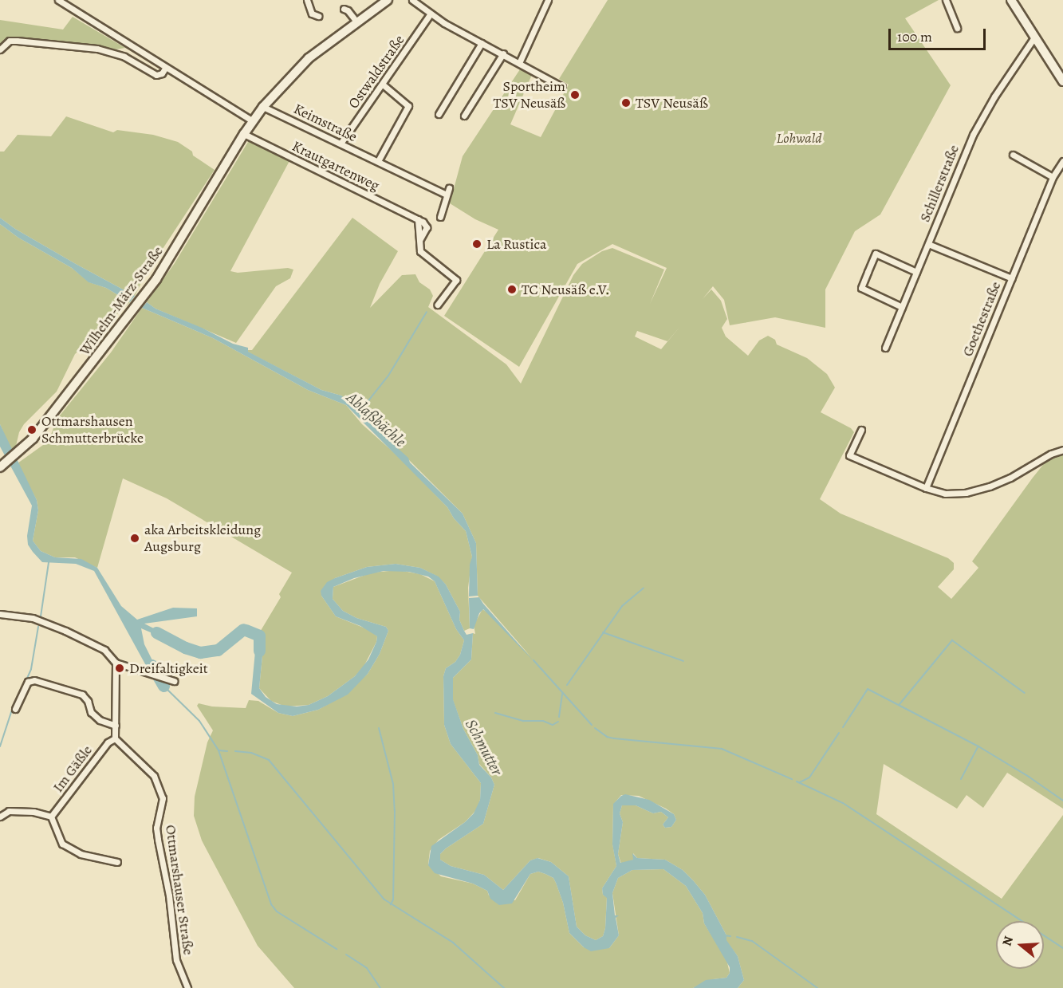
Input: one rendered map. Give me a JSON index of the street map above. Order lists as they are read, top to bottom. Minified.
{"streets":{"street":["Ostwaldstraße","Keimstraße","Krautgartenweg","Schillerstraße","Wilhelm-März-Straße","Goethestraße","Im Gäßle","Ottmarshauser Straße"]},"crossings":[["Ostwaldstraße","Keimstraße"],["Keimstraße","Wilhelm-März-Straße"],["Krautgartenweg","Wilhelm-März-Straße"],["Im Gäßle","Ottmarshauser Straße"]],"water":["Ablaßbächle","Schmutter"],"parks":["Lohwald"],"places":["Sportheim TSV Neusäß","TSV Neusäß","La Rustica","TC Neusäß e.V.","Ottmarshausen Schmutterbrücke","aka Arbeitskleidung Augsburg","Dreifaltigkeit"],"scale_bar":"100 m","north":"left"}
